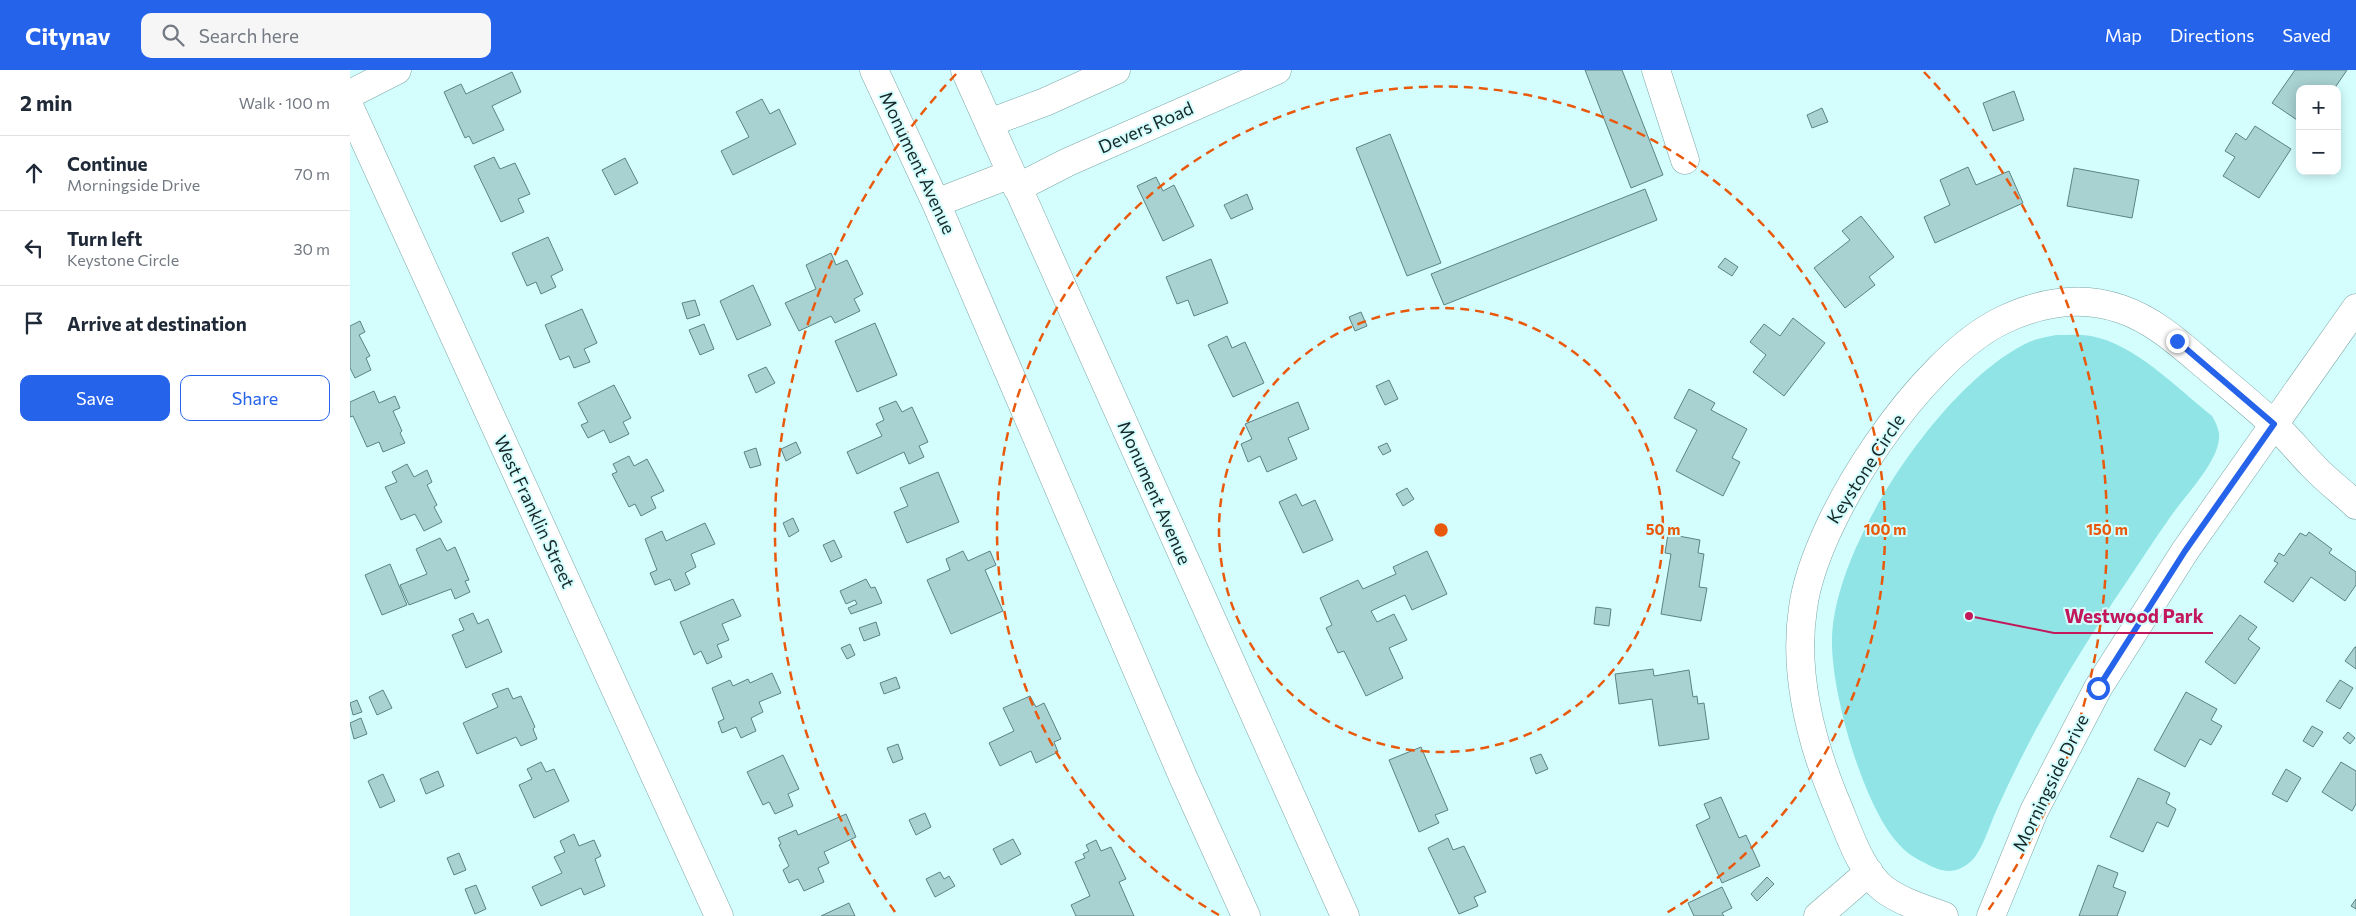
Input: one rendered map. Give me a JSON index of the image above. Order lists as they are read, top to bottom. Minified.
{"streets":{"street":["Devers Road","Monument Avenue","Keystone Circle","West Franklin Street","Morningside Drive"]},"crossings":[["Devers Road","Monument Avenue"],["Keystone Circle","Morningside Drive"]],"places":["Westwood Park"],"page":{"header":"Citynav","search":"Search here","nav":["Map","Directions","Saved"],"heading":["2 min","Walk · 100 m"],"map_buttons":["+","−"],"list":[["Continue","Morningside Drive","70 m"],["Turn left","Keystone Circle","30 m"],"Arrive at destination"],"buttons":["Save","Share"]},"rings":["50 m","100 m","150 m"]}
